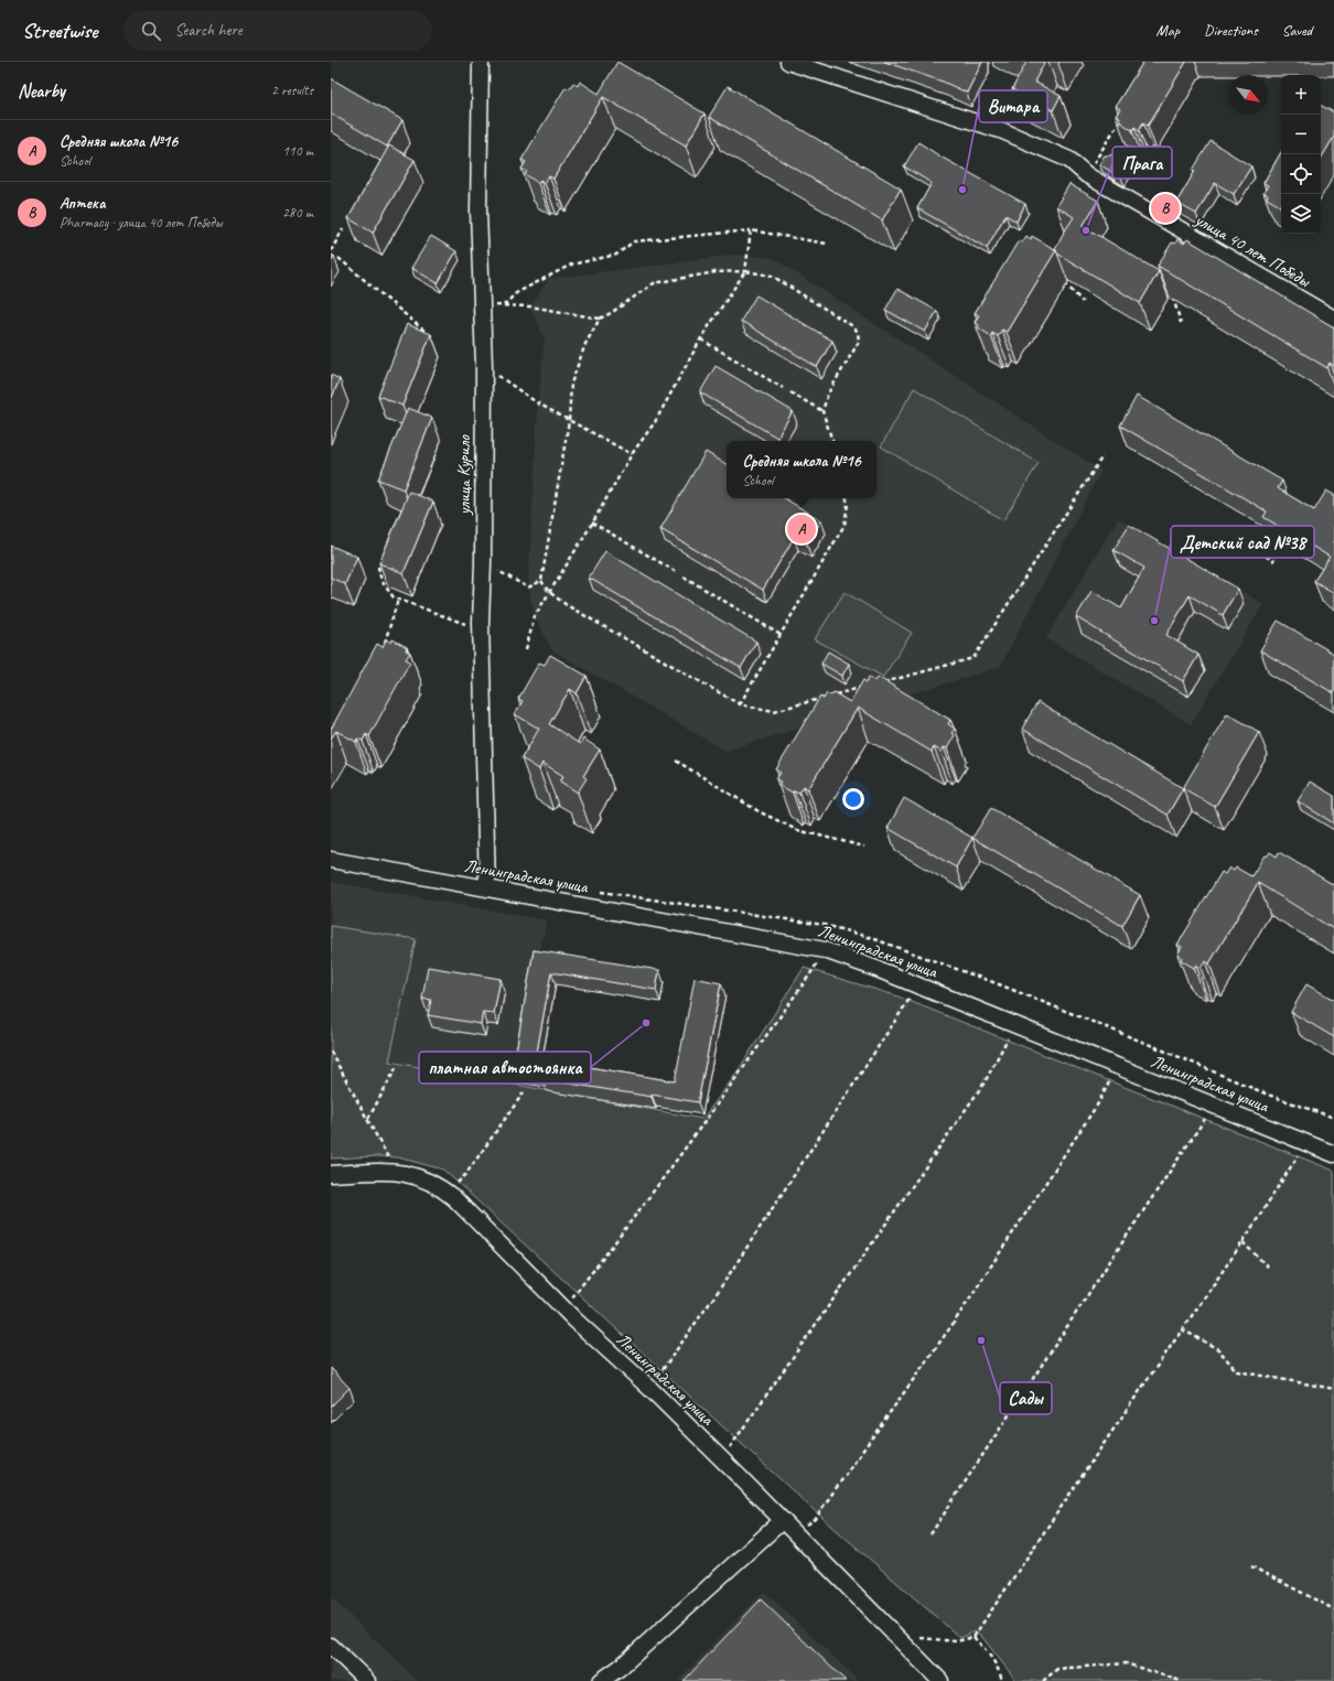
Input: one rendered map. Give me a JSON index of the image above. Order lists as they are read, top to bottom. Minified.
{"streets":{"street":["улица 40 лет Победы","улица Курило","Ленинградская улица"]},"crossings":[["улица Курило","Ленинградская улица"]],"places":["Витара","Прага","Детский сад №38","платная автостоянка","Сады"],"north":"bottom right","page":{"header":"Streetwise","search":"Search here","nav":["Map","Directions","Saved"],"heading":["Nearby","2 results"],"map_buttons":["+","−"],"list":[{"mark":"A","name":"Средняя школа №16","note":"School","value":"110 m"},{"mark":"B","name":"Аптека","note":"Pharmacy · улица 40 лет Победы","value":"280 m"}],"pins":["B","A"],"popup":["Средняя школа №16","School"]}}
